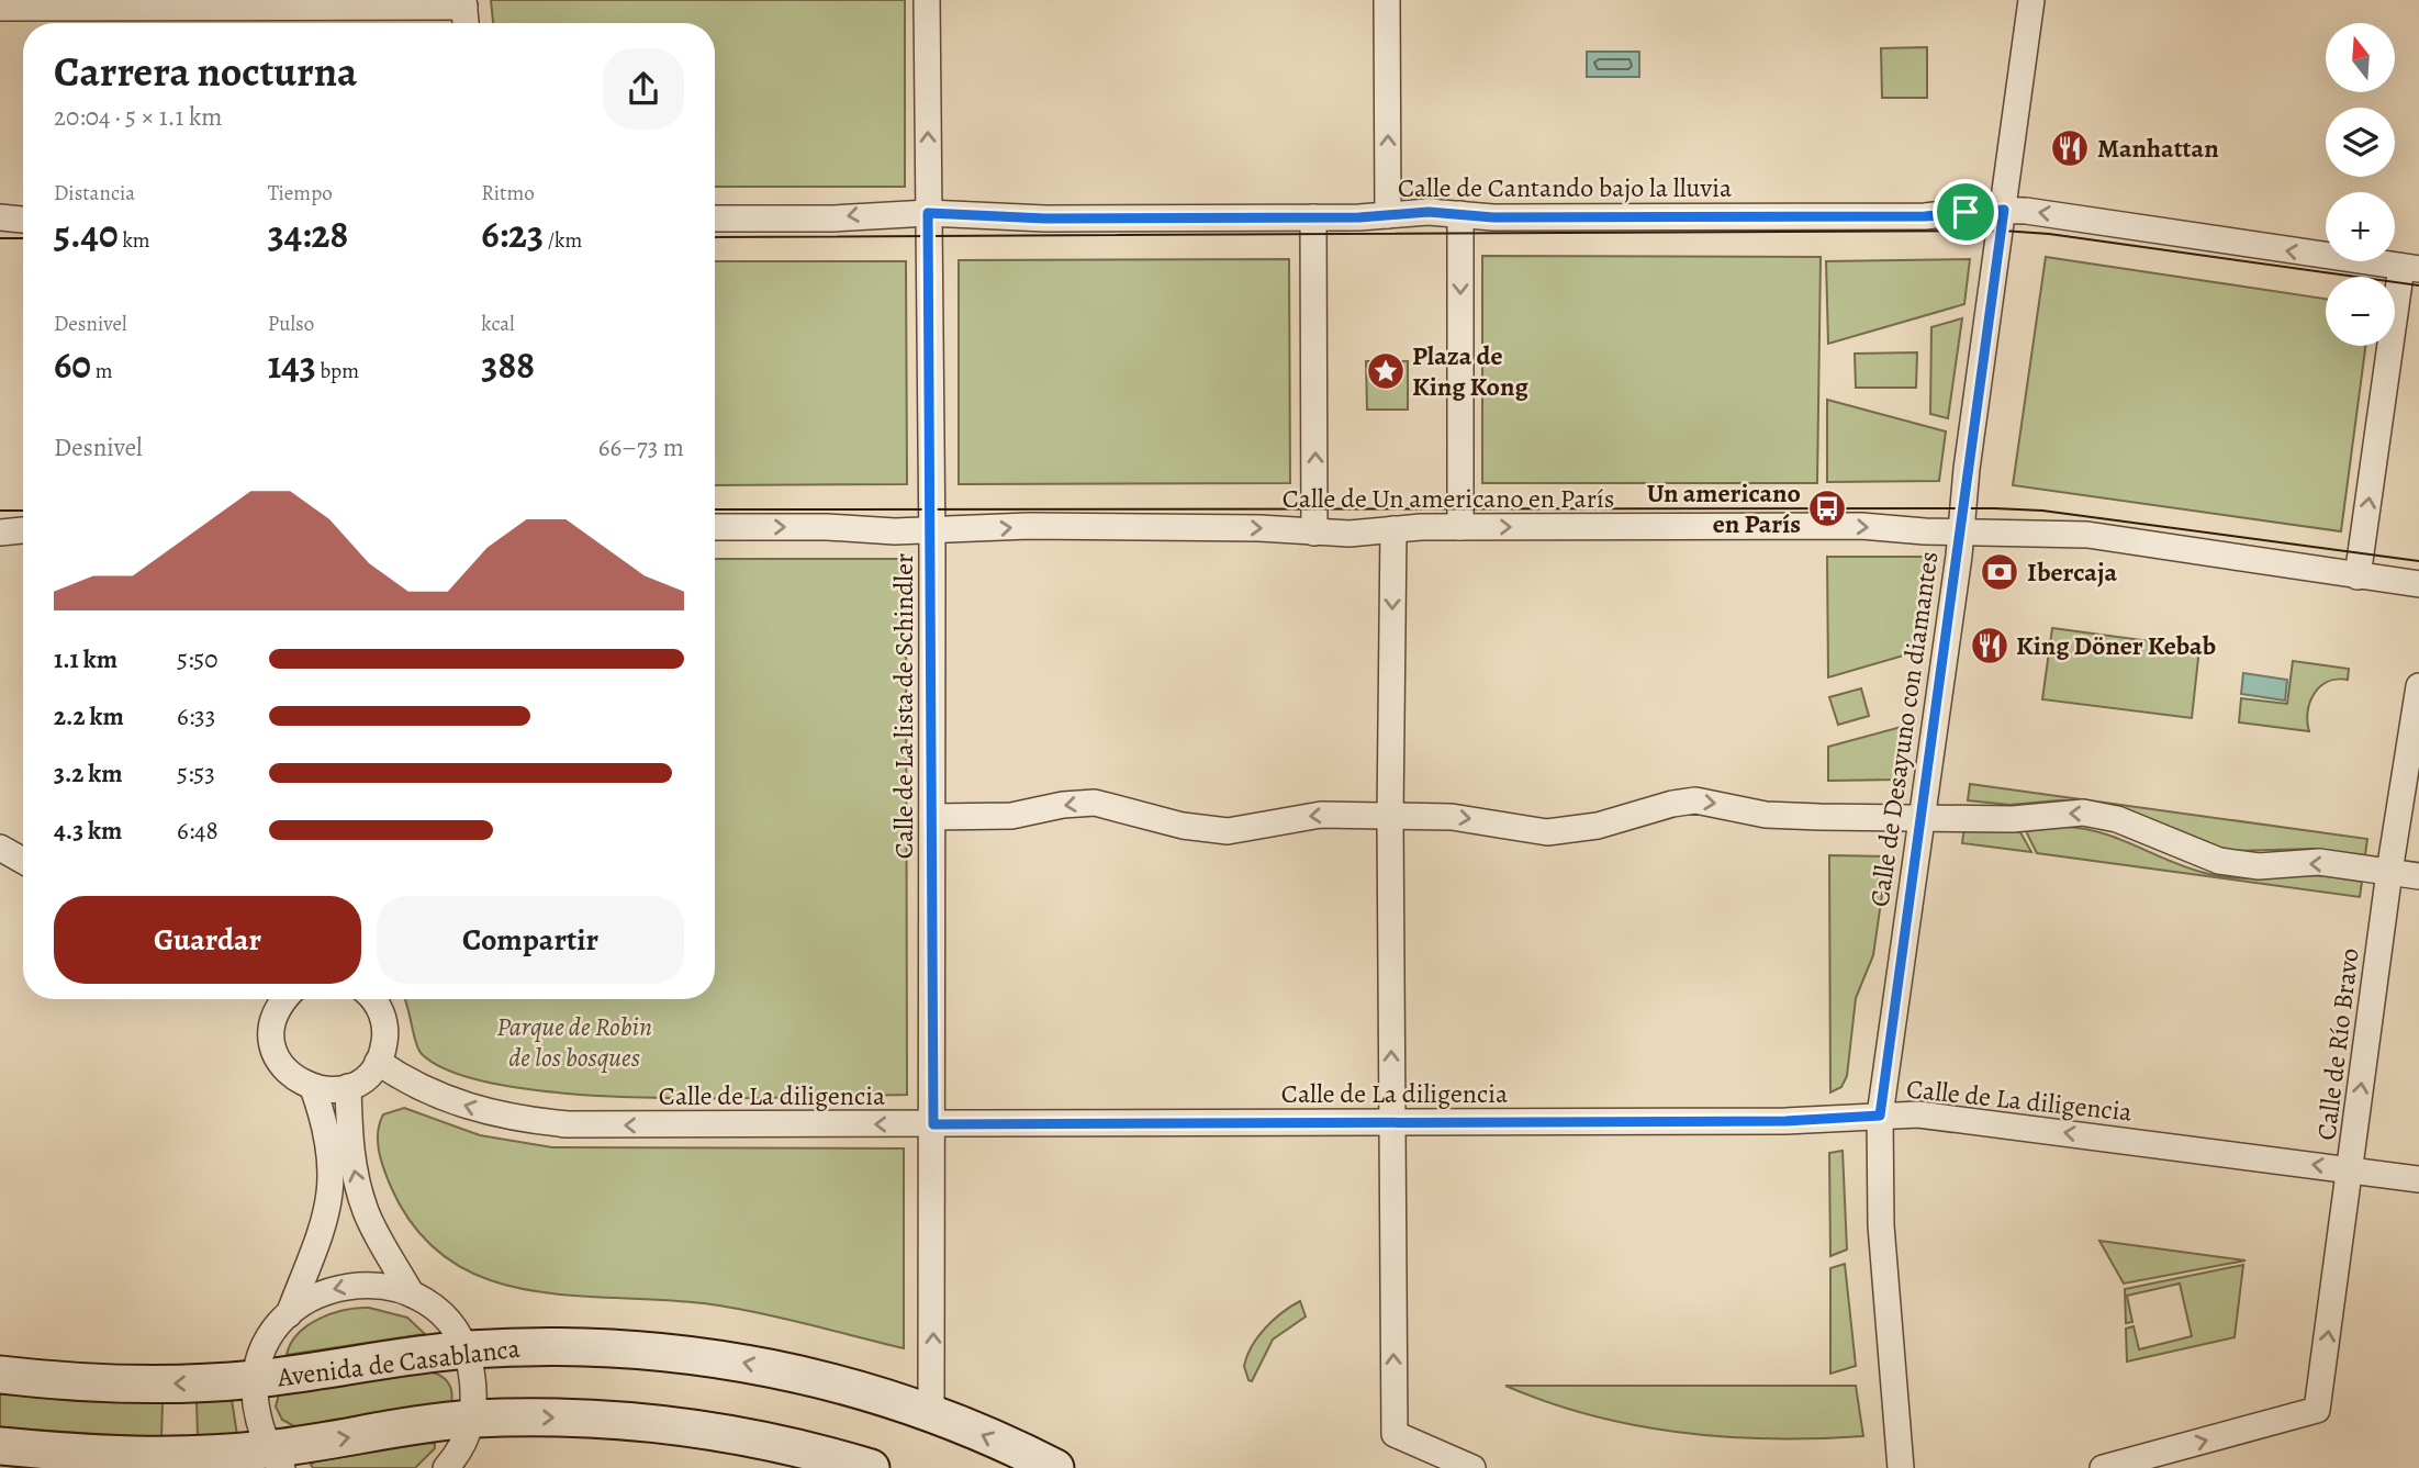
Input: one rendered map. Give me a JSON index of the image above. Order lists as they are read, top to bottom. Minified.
{"streets":{"main road":["Avenida de Casablanca"],"street":["Calle de Cantando bajo la lluvia","Calle de Un americano en París","Calle de La lista de Schindler","Calle de Desayuno con diamantes","Calle de Río Bravo","Calle de La diligencia"]},"crossings":[["Calle de Cantando bajo la lluvia","Calle de La lista de Schindler"],["Calle de Cantando bajo la lluvia","Calle de Desayuno con diamantes"],["Calle de Un americano en París","Calle de La lista de Schindler"],["Calle de Un americano en París","Calle de Desayuno con diamantes"],["Calle de La lista de Schindler","Calle de La diligencia"],["Calle de La lista de Schindler","Avenida de Casablanca"],["Calle de Desayuno con diamantes","Calle de La diligencia"],["Calle de Río Bravo","Calle de La diligencia"]],"one_way":["Calle de Cantando bajo la lluvia","Calle de Un americano en París","Calle de La lista de Schindler","Calle de Río Bravo","Calle de La diligencia"],"parks":["Parque de Robin de los bosques"],"places":{"restaurant":["Manhattan","King Döner Kebab"],"place":["Plaza de King Kong"],"bus stop":["Un americano en París"],"bank":["Ibercaja"]},"north":"top","page":{"map_buttons":["+","−"],"heading":["Carrera nocturna","20:04 · 5 × 1.1 km"],"stats":[["Distancia","5.40 km"],["Tiempo","34:28"],["Ritmo","6:23 /km"],["Desnivel","60 m"],["Pulso","143 bpm"],["kcal","388"]],"chart":["Desnivel","66–73 m"],"list":[{"name":"1.1 km","note":"5:50"},{"name":"2.2 km","note":"6:33"},{"name":"3.2 km","note":"5:53"},{"name":"4.3 km","note":"6:48"}],"buttons":["Guardar","Compartir"]}}
